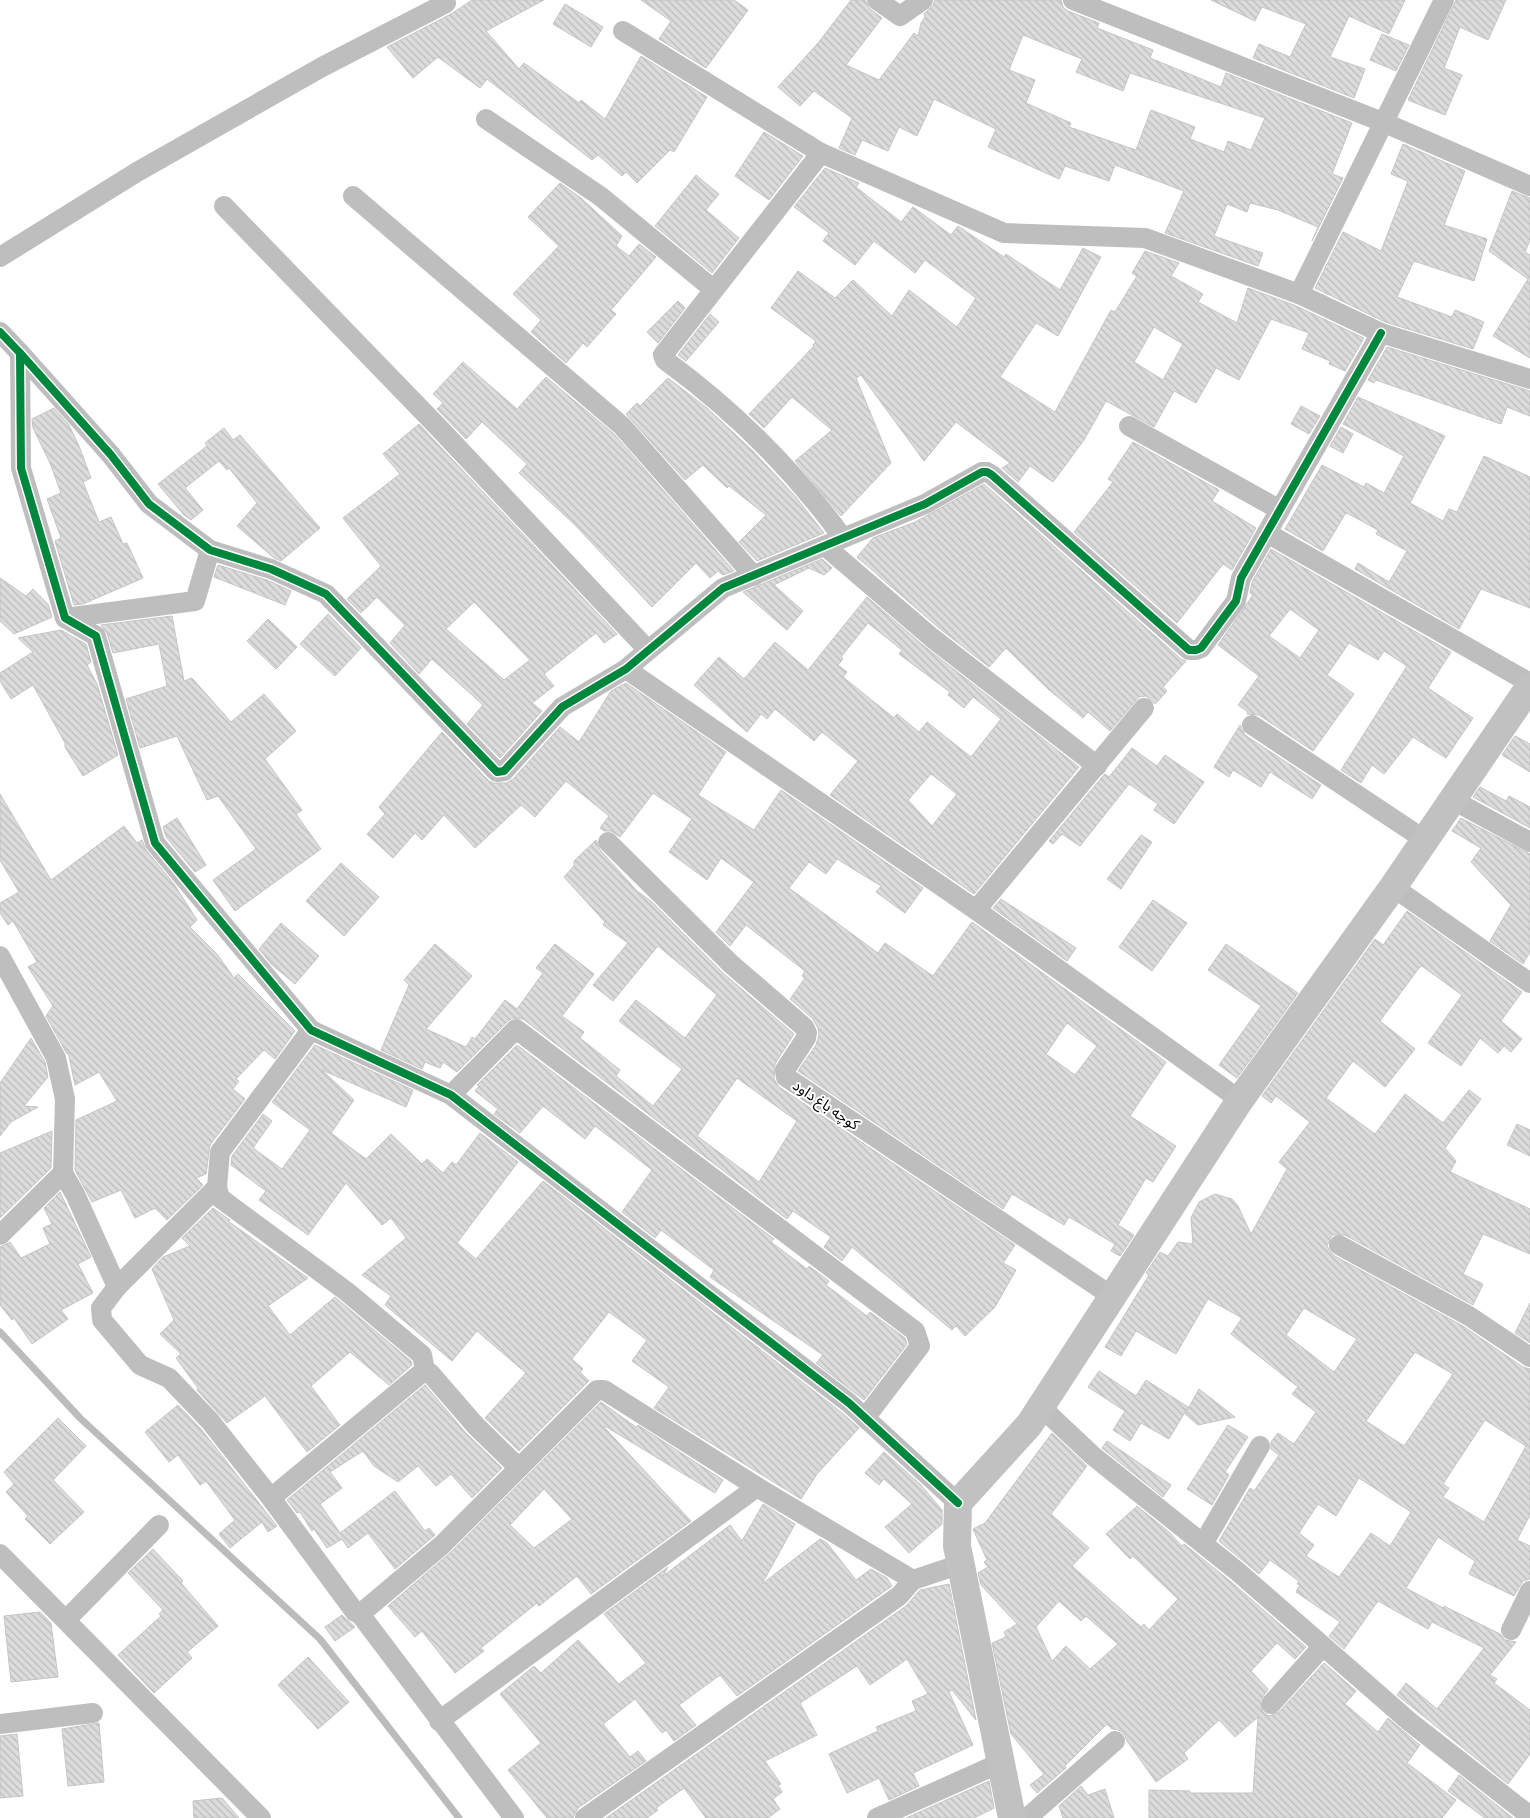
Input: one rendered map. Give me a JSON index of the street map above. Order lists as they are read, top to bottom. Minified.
{"streets":{"street":["کوچه باغ داود"]}}
